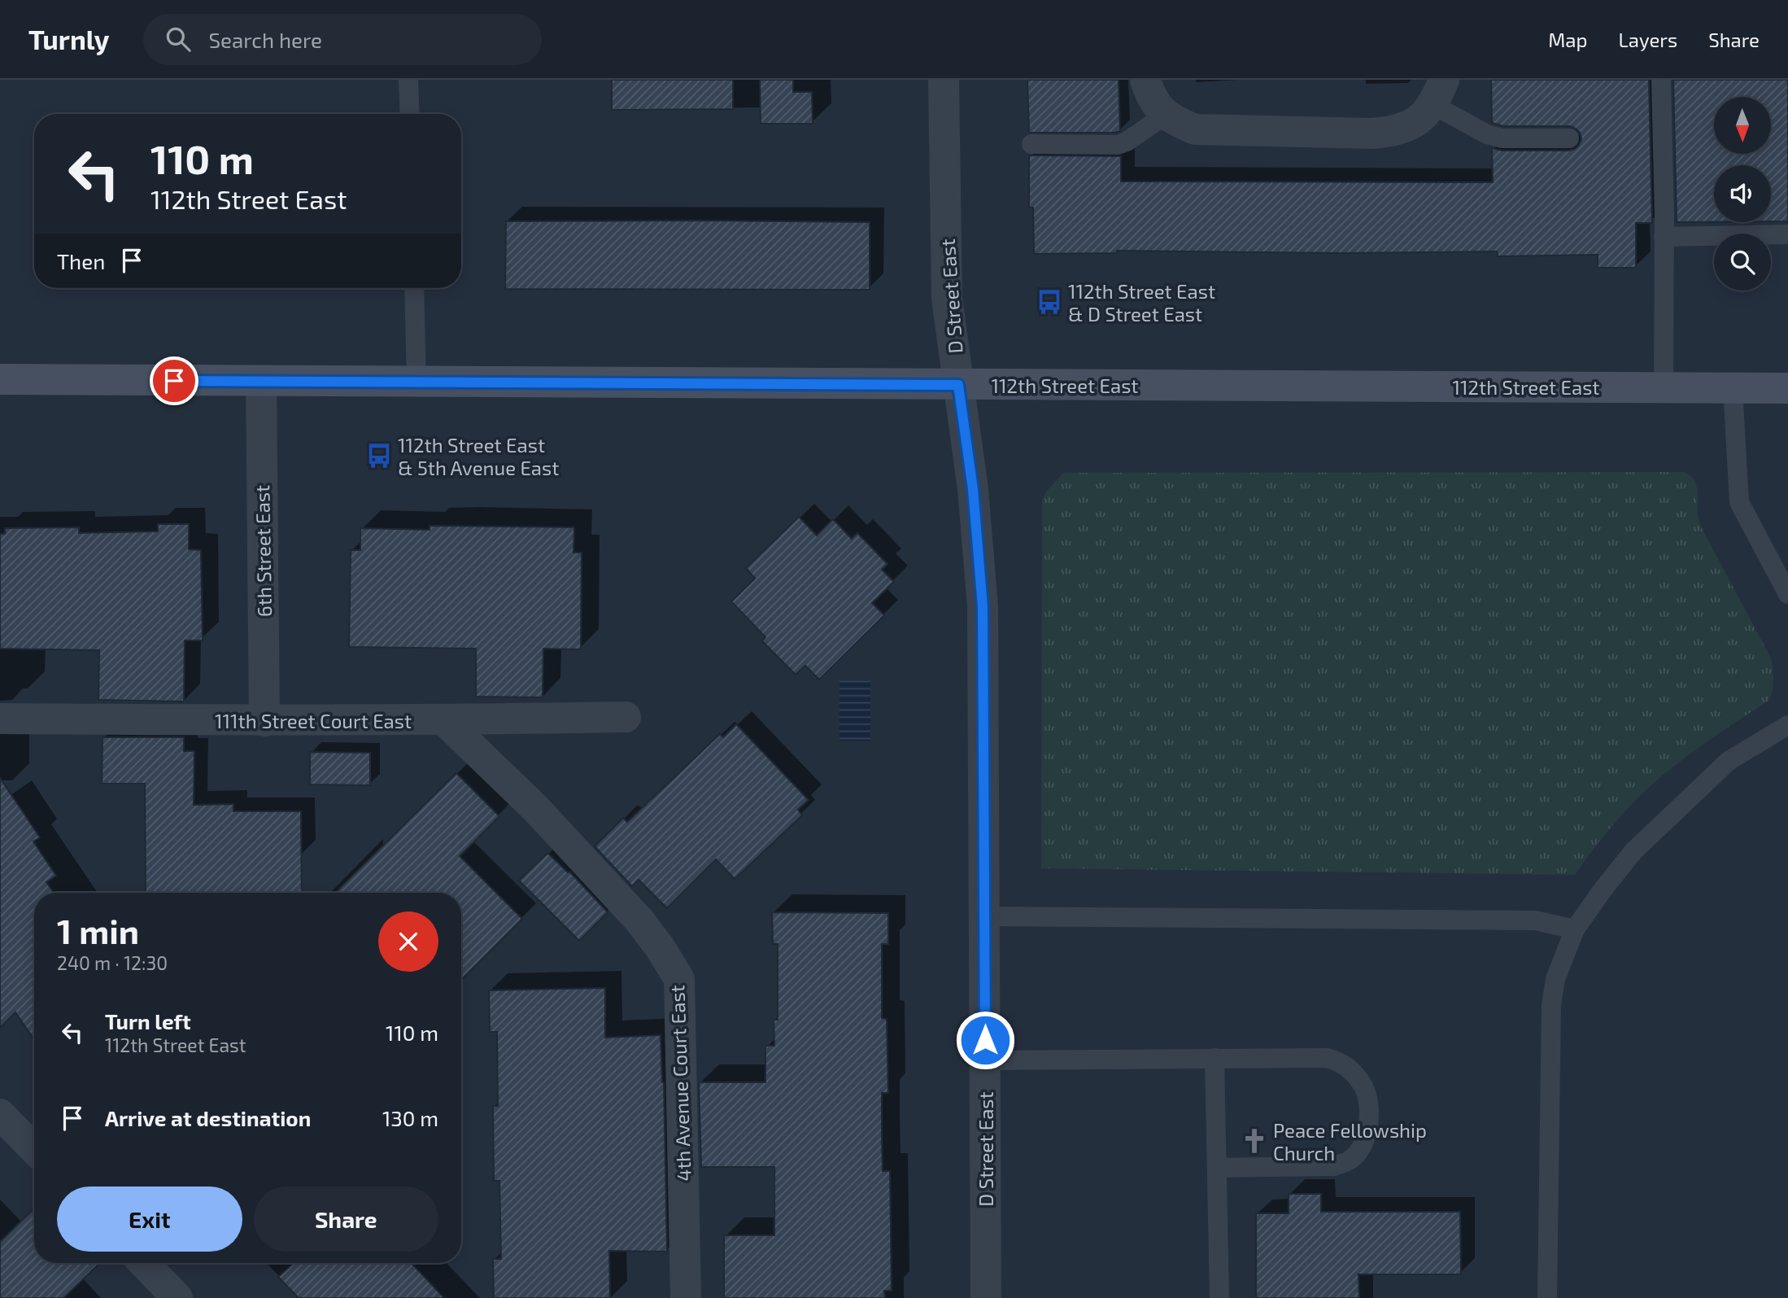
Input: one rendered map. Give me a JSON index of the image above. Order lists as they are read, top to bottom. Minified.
{"streets":{"main road":["112th Street East"],"street":["D Street East","6th Street East","111th Street Court East","4th Avenue Court East"]},"crossings":[["D Street East","112th Street East"],["112th Street East","6th Street East"],["6th Street East","111th Street Court East"],["111th Street Court East","4th Avenue Court East"]],"places":{"bus stop":["112th Street East & D Street East","112th Street East & 5th Avenue East"],"church":["Peace Fellowship Church"]},"north":"bottom","page":{"header":"Turnly","search":"Search here","nav":["Map","Layers","Share"],"turn":["110 m","112th Street East"],"then":"Then","heading":["1 min","240 m · 12:30"],"list":[{"name":"Turn left","note":"112th Street East","value":"110 m"},{"name":"Arrive at destination","value":"130 m"}],"buttons":["Exit","Share"]}}
